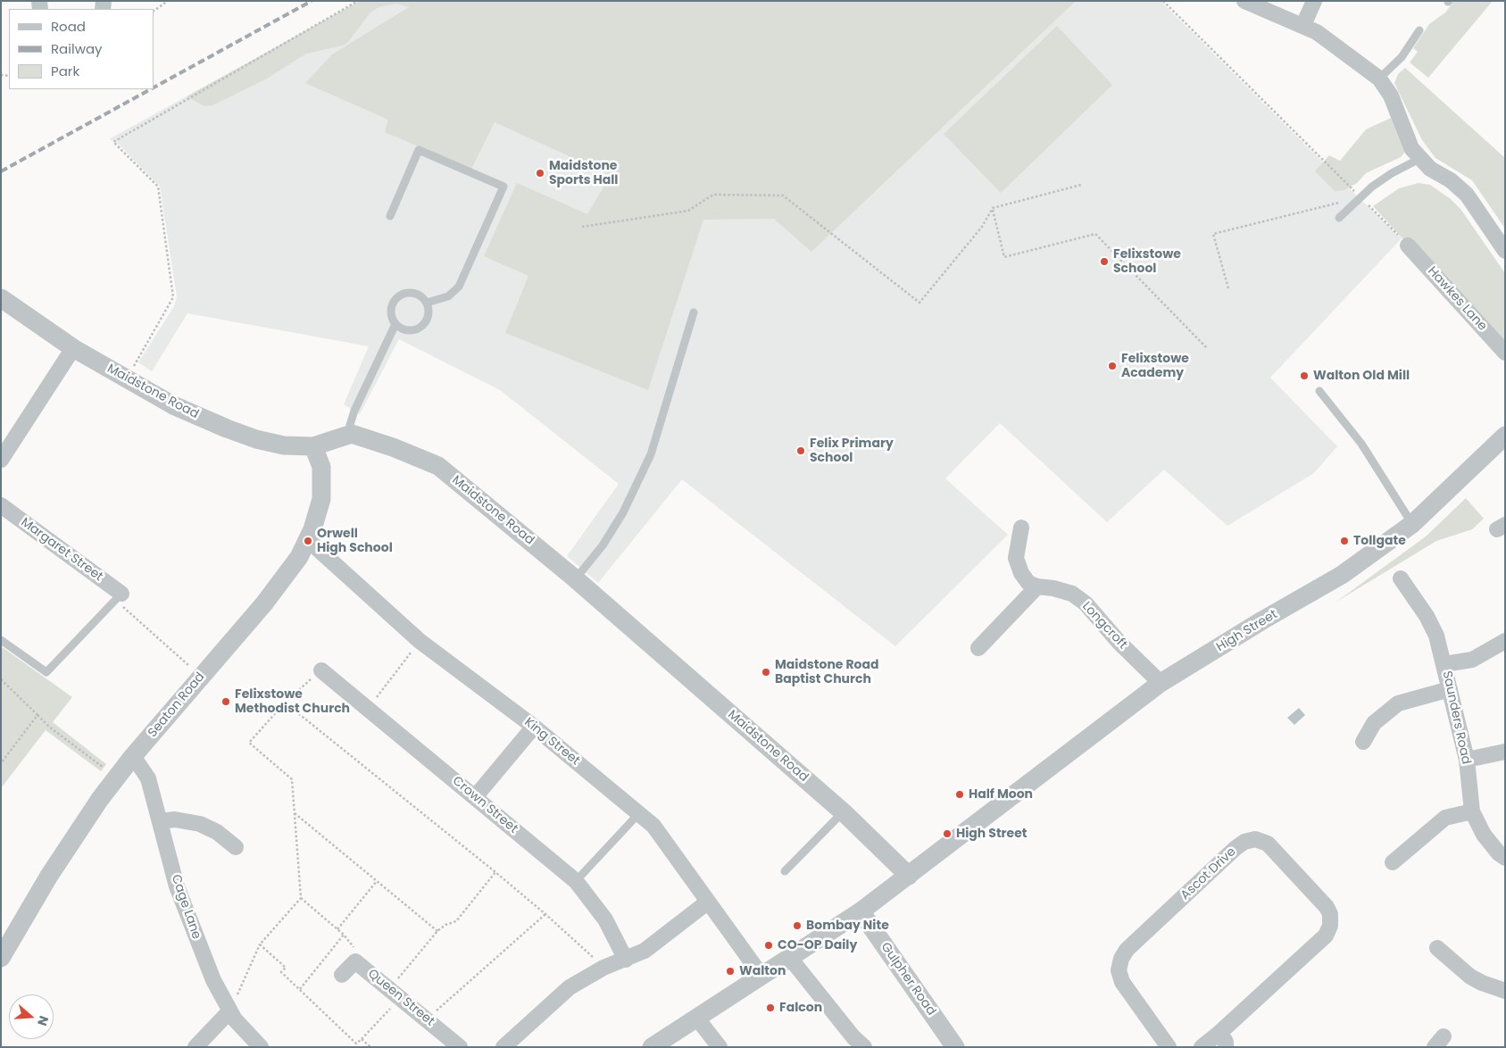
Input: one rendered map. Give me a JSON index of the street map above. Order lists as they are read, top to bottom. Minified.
{"streets":{"street":["Hawkes Lane","Maidstone Road","Margaret Street","Longcroft","High Street","Seaton Road","Saunders Road","King Street","Crown Street","Ascot Drive","Cage Lane","Gulpher Road","Queen Street"]},"crossings":[["Maidstone Road","High Street"],["Maidstone Road","Seaton Road"],["Longcroft","High Street"],["High Street","King Street"],["High Street","Gulpher Road"],["Seaton Road","King Street"],["Seaton Road","Cage Lane"]],"places":["Maidstone Sports Hall","Felixstowe School","Felixstowe Academy","Walton Old Mill","Felix Primary School","Orwell High School","Tollgate","Maidstone Road Baptist Church","Felixstowe Methodist Church","Half Moon","High Street","Bombay Nite","CO-OP Daily","Walton","Falcon"],"legend":["Road","Railway","Park"],"north":"right"}
